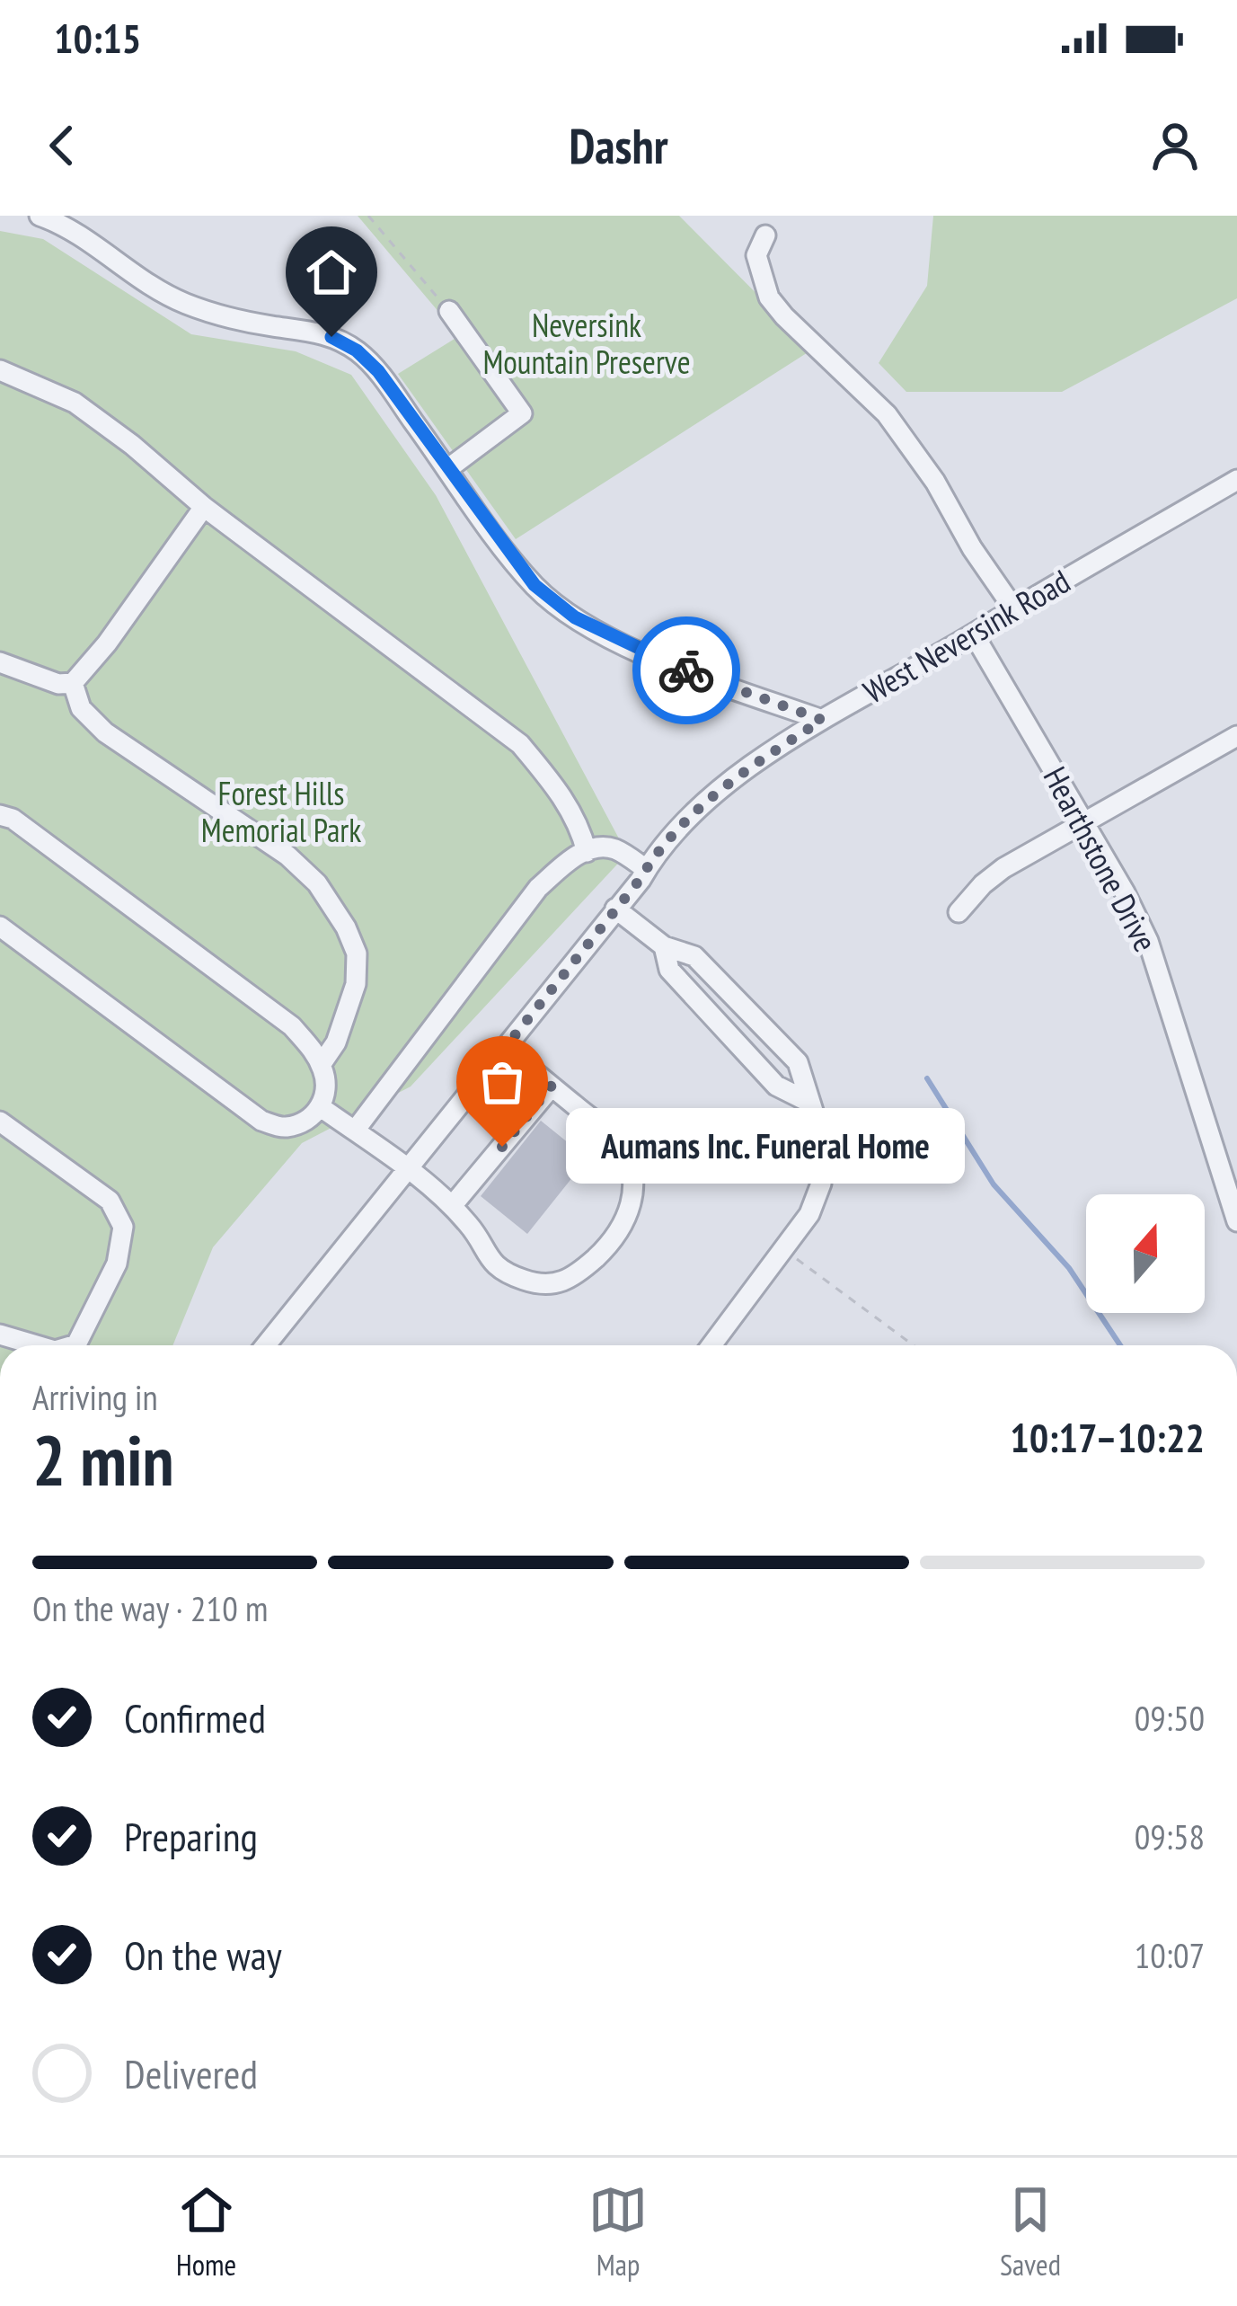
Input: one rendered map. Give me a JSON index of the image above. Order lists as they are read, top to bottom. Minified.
{"streets":{"street":["West Neversink Road","Hearthstone Drive"]},"crossings":[["West Neversink Road","Hearthstone Drive"]],"parks":["Neversink Mountain Preserve","Forest Hills Memorial Park"],"places":["Aumans Inc. Funeral Home"],"north":"top","page":{"status":"10:15","header":"Dashr","bubble":"Aumans Inc. Funeral Home","heading":["2 min","Arriving in","10:17–10:22"],"bar":"On the way · 210 m","list":[["Confirmed","09:50"],["Preparing","09:58"],["On the way","10:07"],"Delivered"],"tabs":["Home","Map","Saved"]}}
